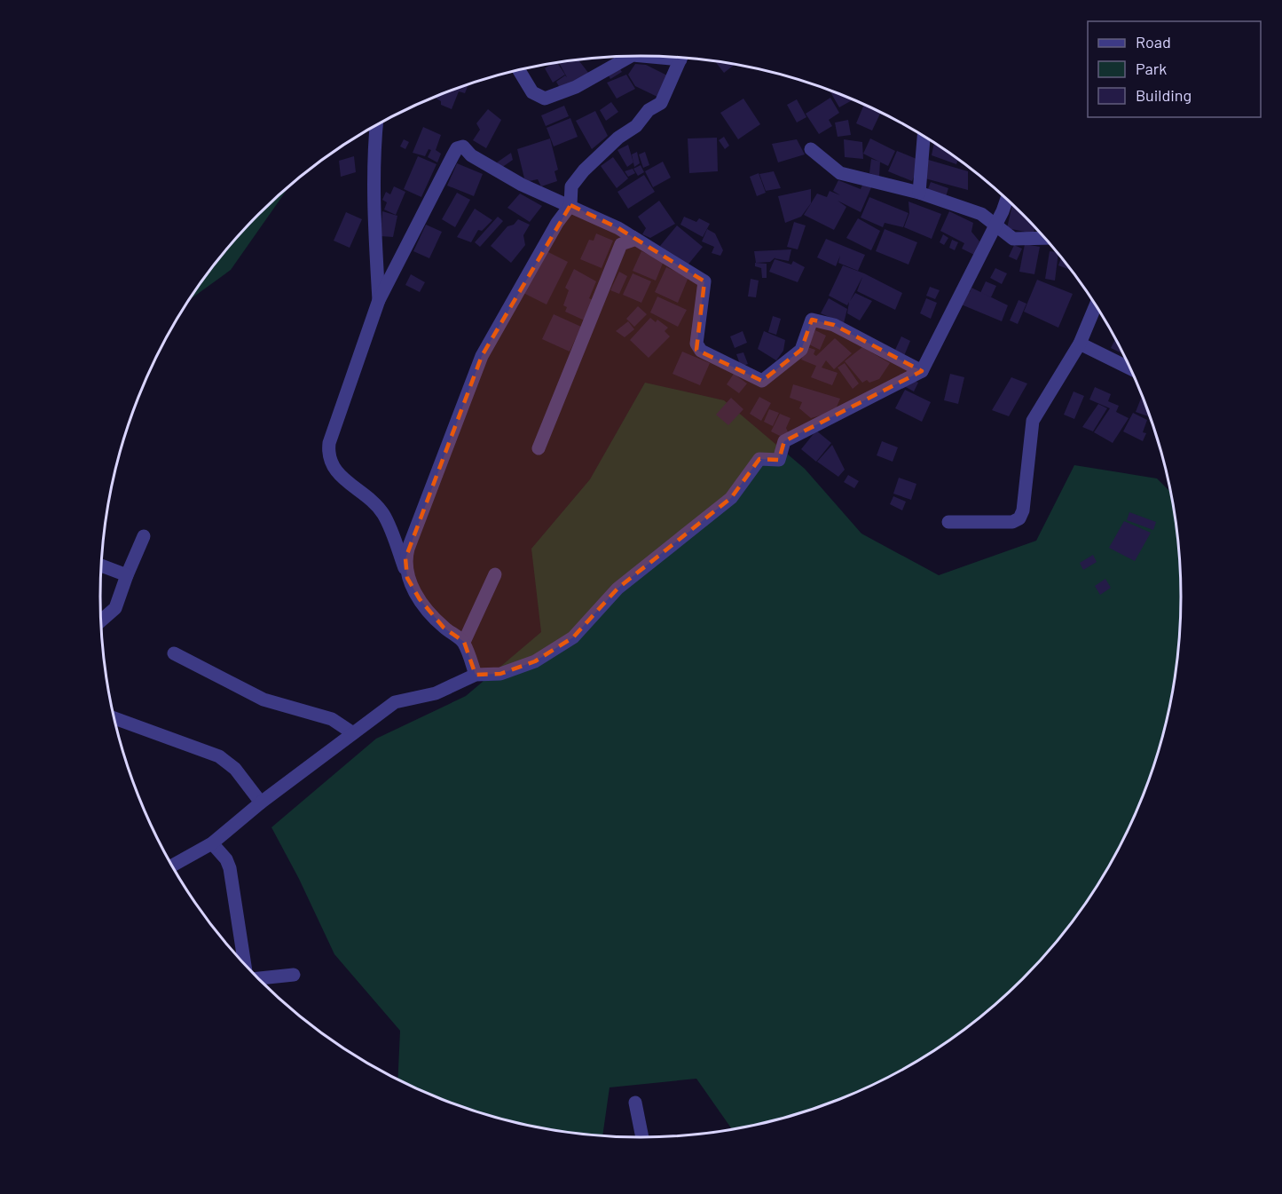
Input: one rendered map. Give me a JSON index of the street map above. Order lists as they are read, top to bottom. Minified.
{"legend":["Road","Park","Building"]}
